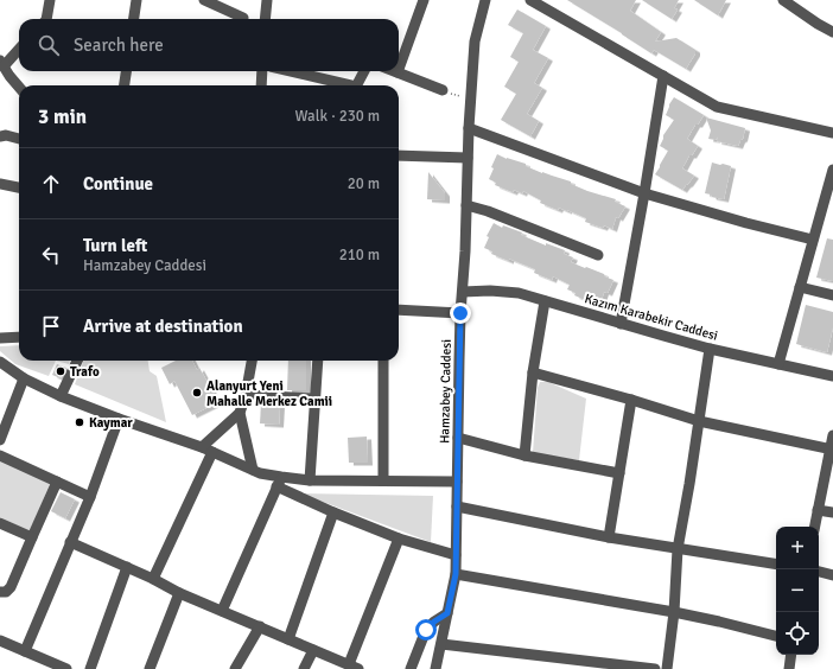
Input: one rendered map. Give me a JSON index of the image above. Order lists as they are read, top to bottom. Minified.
{"streets":{"street":["Kazım Karabekir Caddesi","Hamzabey Caddesi"]},"crossings":[["Kazım Karabekir Caddesi","Hamzabey Caddesi"]],"places":["Trafo","Alanyurt Yeni Mahalle Merkez Camii","Kaymar"],"page":{"search":"Search here","heading":["3 min","Walk · 230 m"],"list":[["Continue","20 m"],["Turn left","Hamzabey Caddesi","210 m"],"Arrive at destination"],"map_buttons":["+","−"]}}
